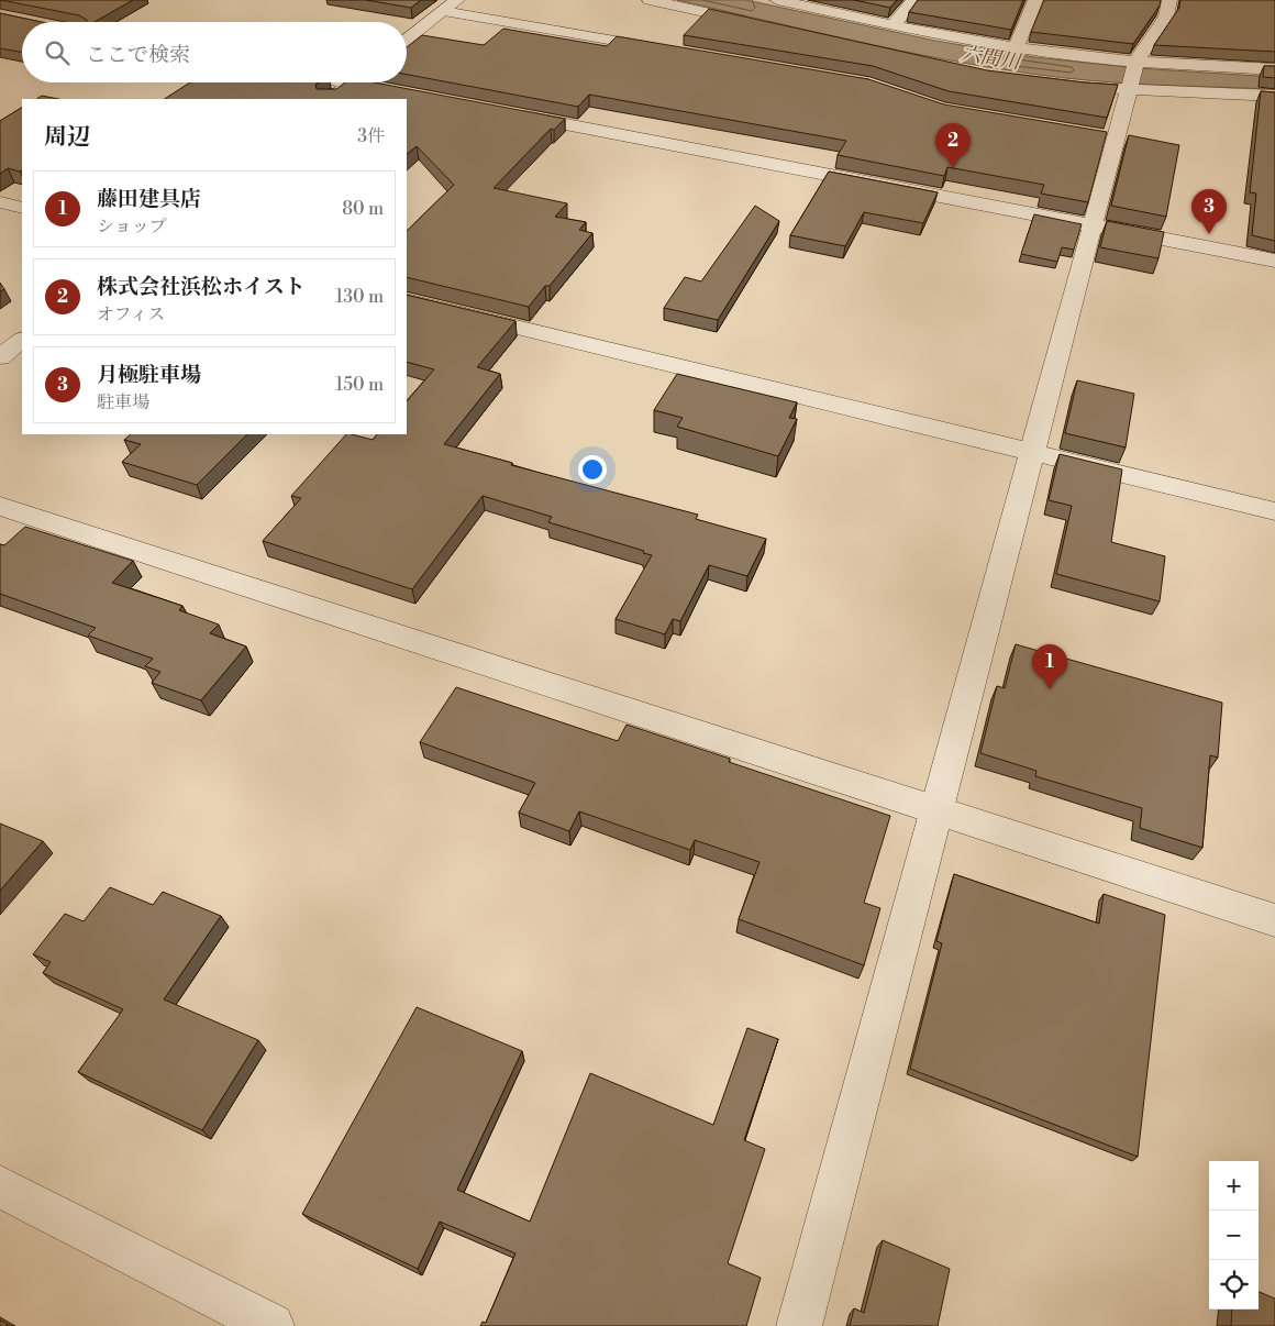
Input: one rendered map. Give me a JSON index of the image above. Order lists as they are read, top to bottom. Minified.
{"water":["六間川"],"page":{"search":"ここで検索","heading":["周辺","3件"],"pins":["2","3","1"],"list":[{"mark":"1","name":"藤田建具店","note":"ショップ","value":"80 m"},{"mark":"2","name":"株式会社浜松ホイスト","note":"オフィス","value":"130 m"},{"mark":"3","name":"月極駐車場","note":"駐車場","value":"150 m"}],"map_buttons":["+","−"]}}
